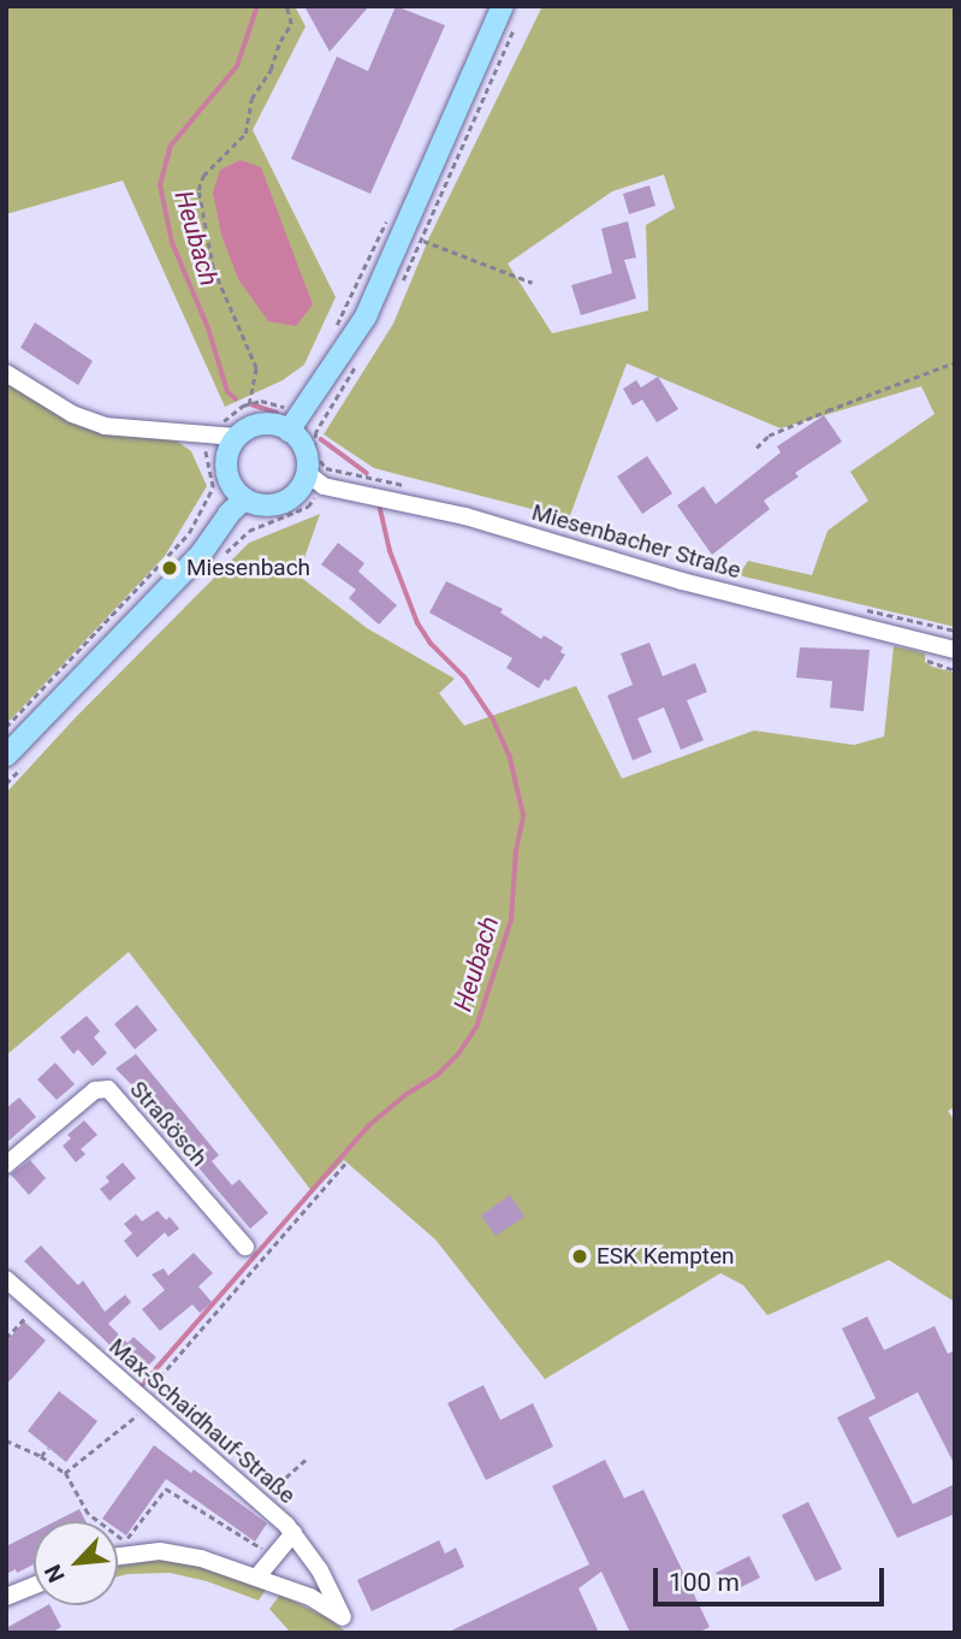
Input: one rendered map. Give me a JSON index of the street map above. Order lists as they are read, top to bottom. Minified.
{"streets":{"street":["Miesenbacher Straße","Straßösch","Max-Schaidhauf-Straße"]},"water":["Heubach"],"places":["Miesenbach","ESK Kempten"],"scale_bar":"100 m","north":"bottom left"}
